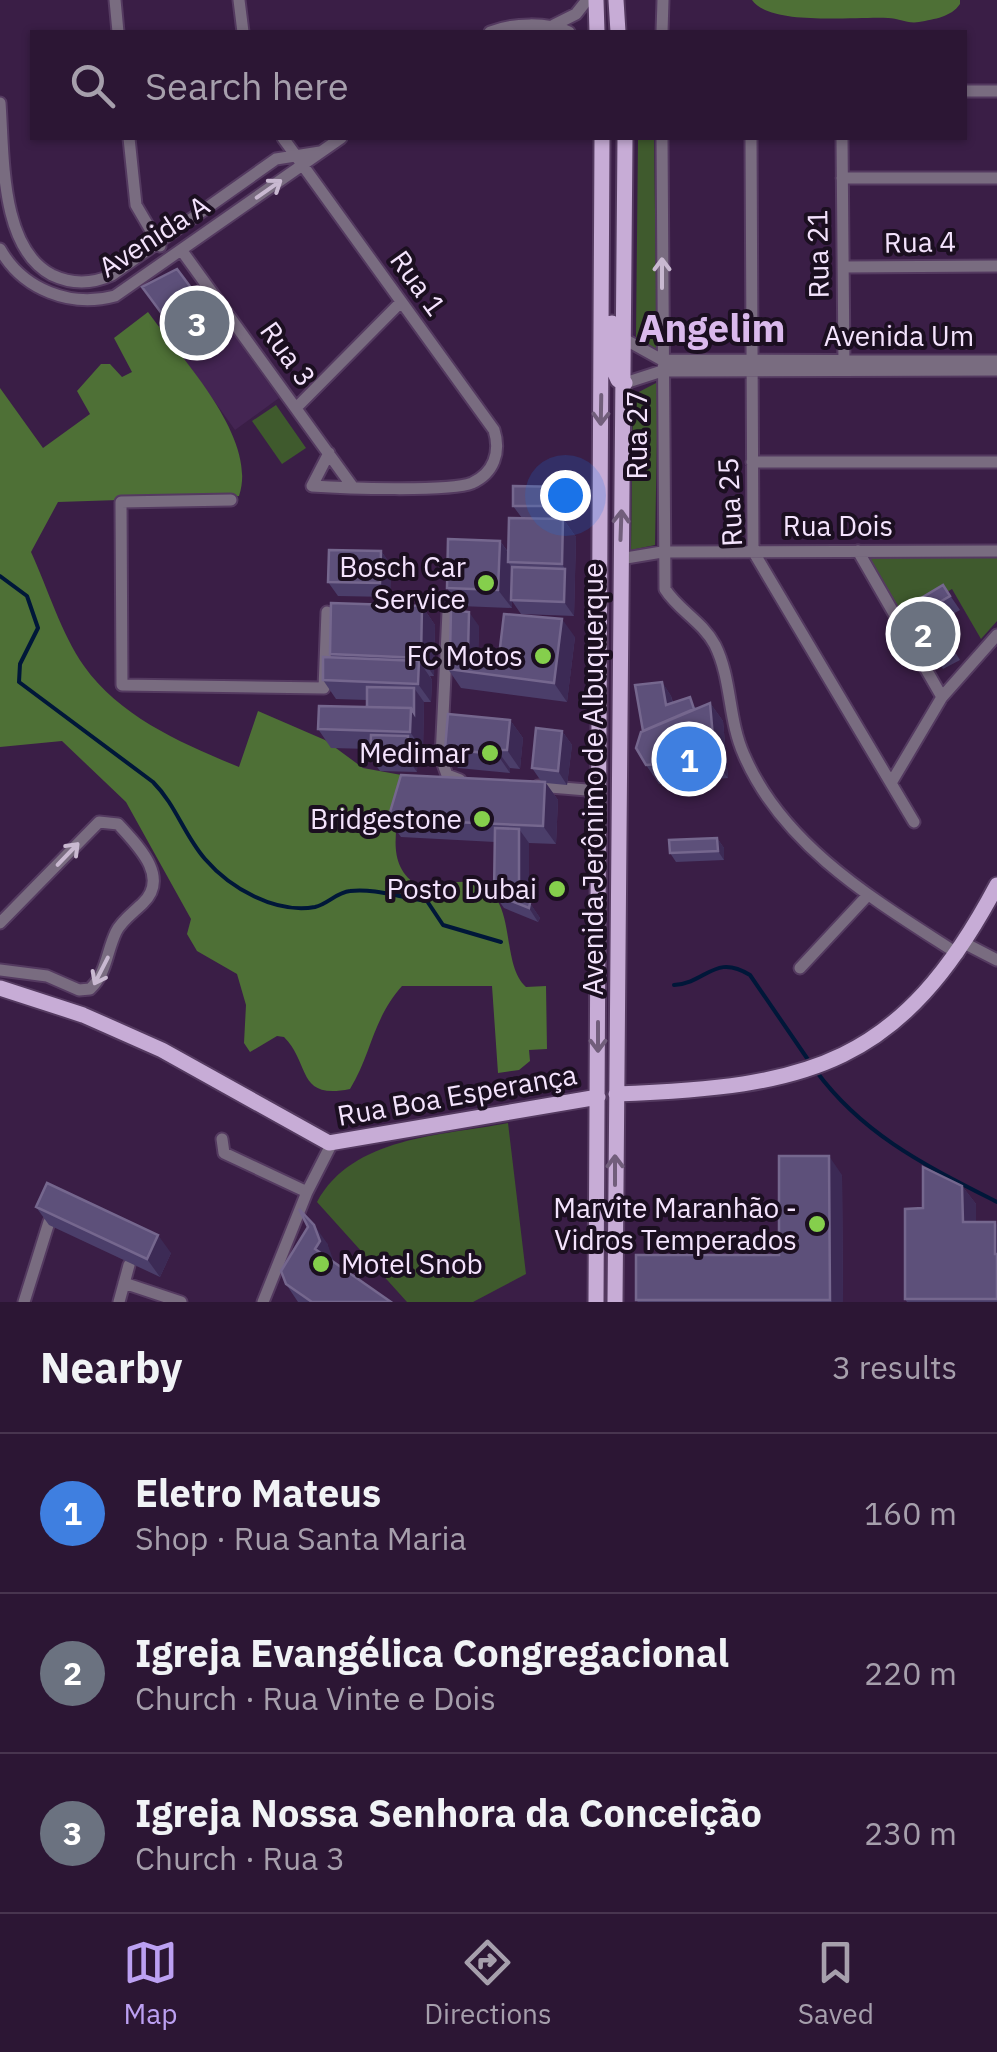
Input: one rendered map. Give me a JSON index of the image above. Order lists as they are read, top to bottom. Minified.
{"streets":{"main road":["Avenida Jerônimo de Albuquerque","Rua Boa Esperança"],"street":["Avenida A","Rua 4","Rua 21","Rua 1","Avenida Um","Rua 3","Rua 27","Rua 25","Rua Dois"]},"crossings":[["Avenida A","Rua 1"],["Avenida A","Rua 3"],["Rua 4","Rua 21"],["Rua 21","Avenida Um"],["Rua 1","Rua 3"],["Avenida Um","Rua 27"],["Avenida Um","Rua 25"],["Avenida Um","Avenida Jerônimo de Albuquerque"],["Rua 27","Rua Dois"],["Rua 25","Rua Dois"],["Rua Dois","Avenida Jerônimo de Albuquerque"],["Avenida Jerônimo de Albuquerque","Rua Boa Esperança"]],"districts":["Angelim"],"places":["Bosch Car Service","FC Motos","Medimar","Bridgestone","Posto Dubai","Marvite Maranhão - Vidros Temperados","Motel Snob"],"page":{"search":"Search here","pins":["3","2","1"],"heading":["Nearby","3 results"],"list":[{"mark":"1","name":"Eletro Mateus","note":"Shop · Rua Santa Maria","value":"160 m"},{"mark":"2","name":"Igreja Evangélica Congregacional","note":"Church · Rua Vinte e Dois","value":"220 m"},{"mark":"3","name":"Igreja Nossa Senhora da Conceição","note":"Church · Rua 3","value":"230 m"}],"nav":["Map","Directions","Saved"]}}
